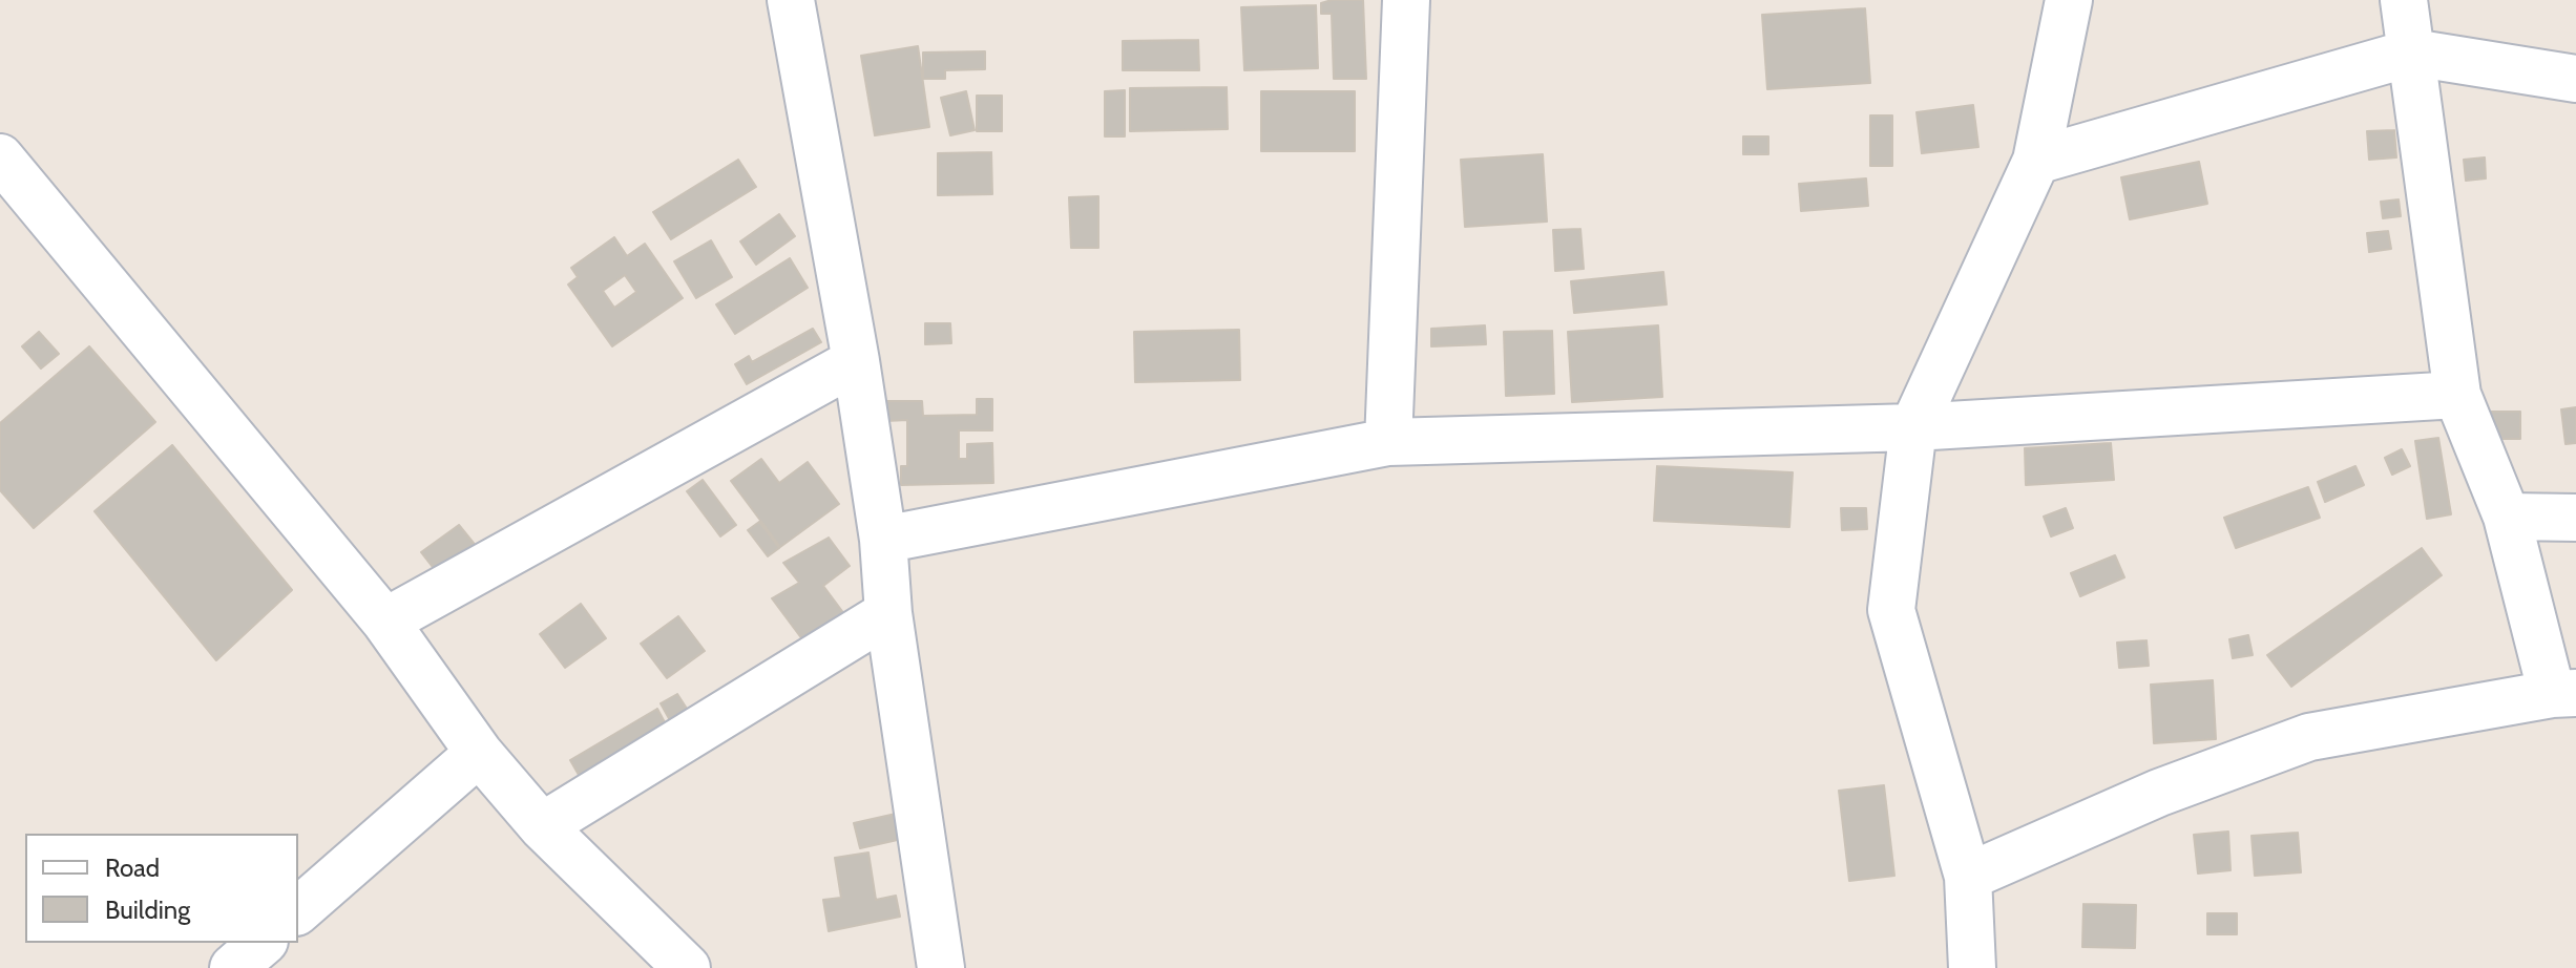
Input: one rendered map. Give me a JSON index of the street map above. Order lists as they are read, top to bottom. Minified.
{"legend":["Road","Building"]}
